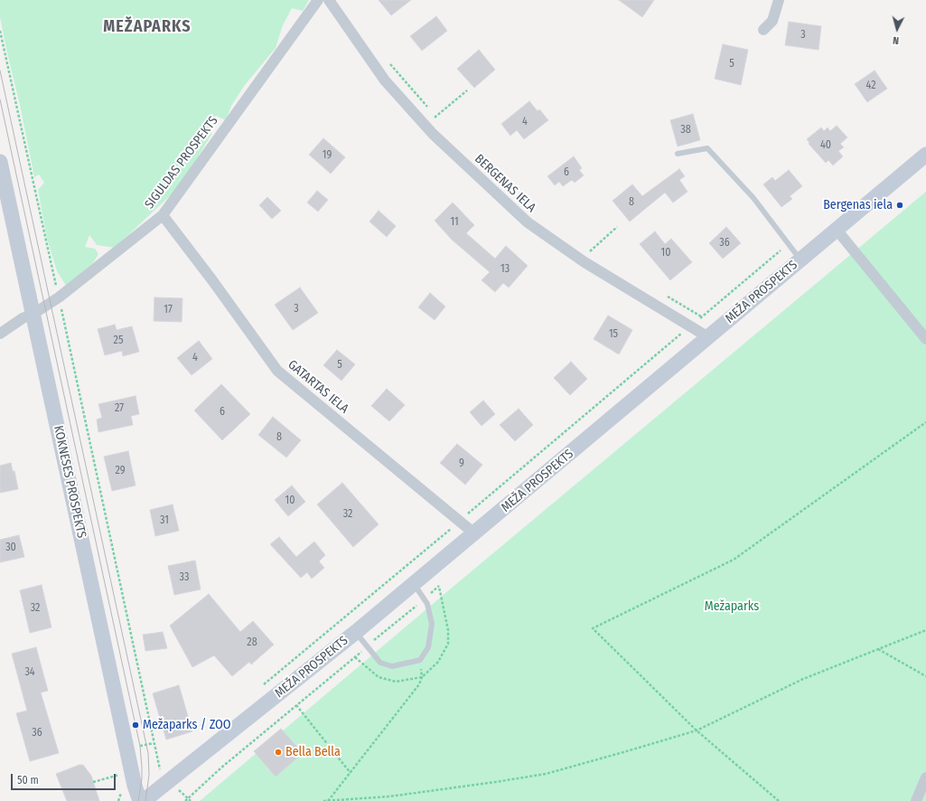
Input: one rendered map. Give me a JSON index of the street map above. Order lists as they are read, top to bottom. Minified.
{"streets":{"street":["SIGULDAS PROSPEKTS","BERGENAS IELA","MEŽA PROSPEKTS","GATARTAS IELA","KOKNESES PROSPEKTS"]},"crossings":[["SIGULDAS PROSPEKTS","GATARTAS IELA"],["SIGULDAS PROSPEKTS","KOKNESES PROSPEKTS"],["BERGENAS IELA","MEŽA PROSPEKTS"],["MEŽA PROSPEKTS","GATARTAS IELA"]],"districts":["MEŽAPARKS"],"parks":["Mežaparks"],"places":["Bergenas iela","Mežaparks / ZOO","Bella Bella"],"house_numbers":["3","5","42","4","38","40","19","6","8","11","36","10","13","3","17","15","25","4","5","27","6","8","9","29","10","32","31","30","33","32","28","34","36"],"scale_bar":"50 m","north":"bottom"}
